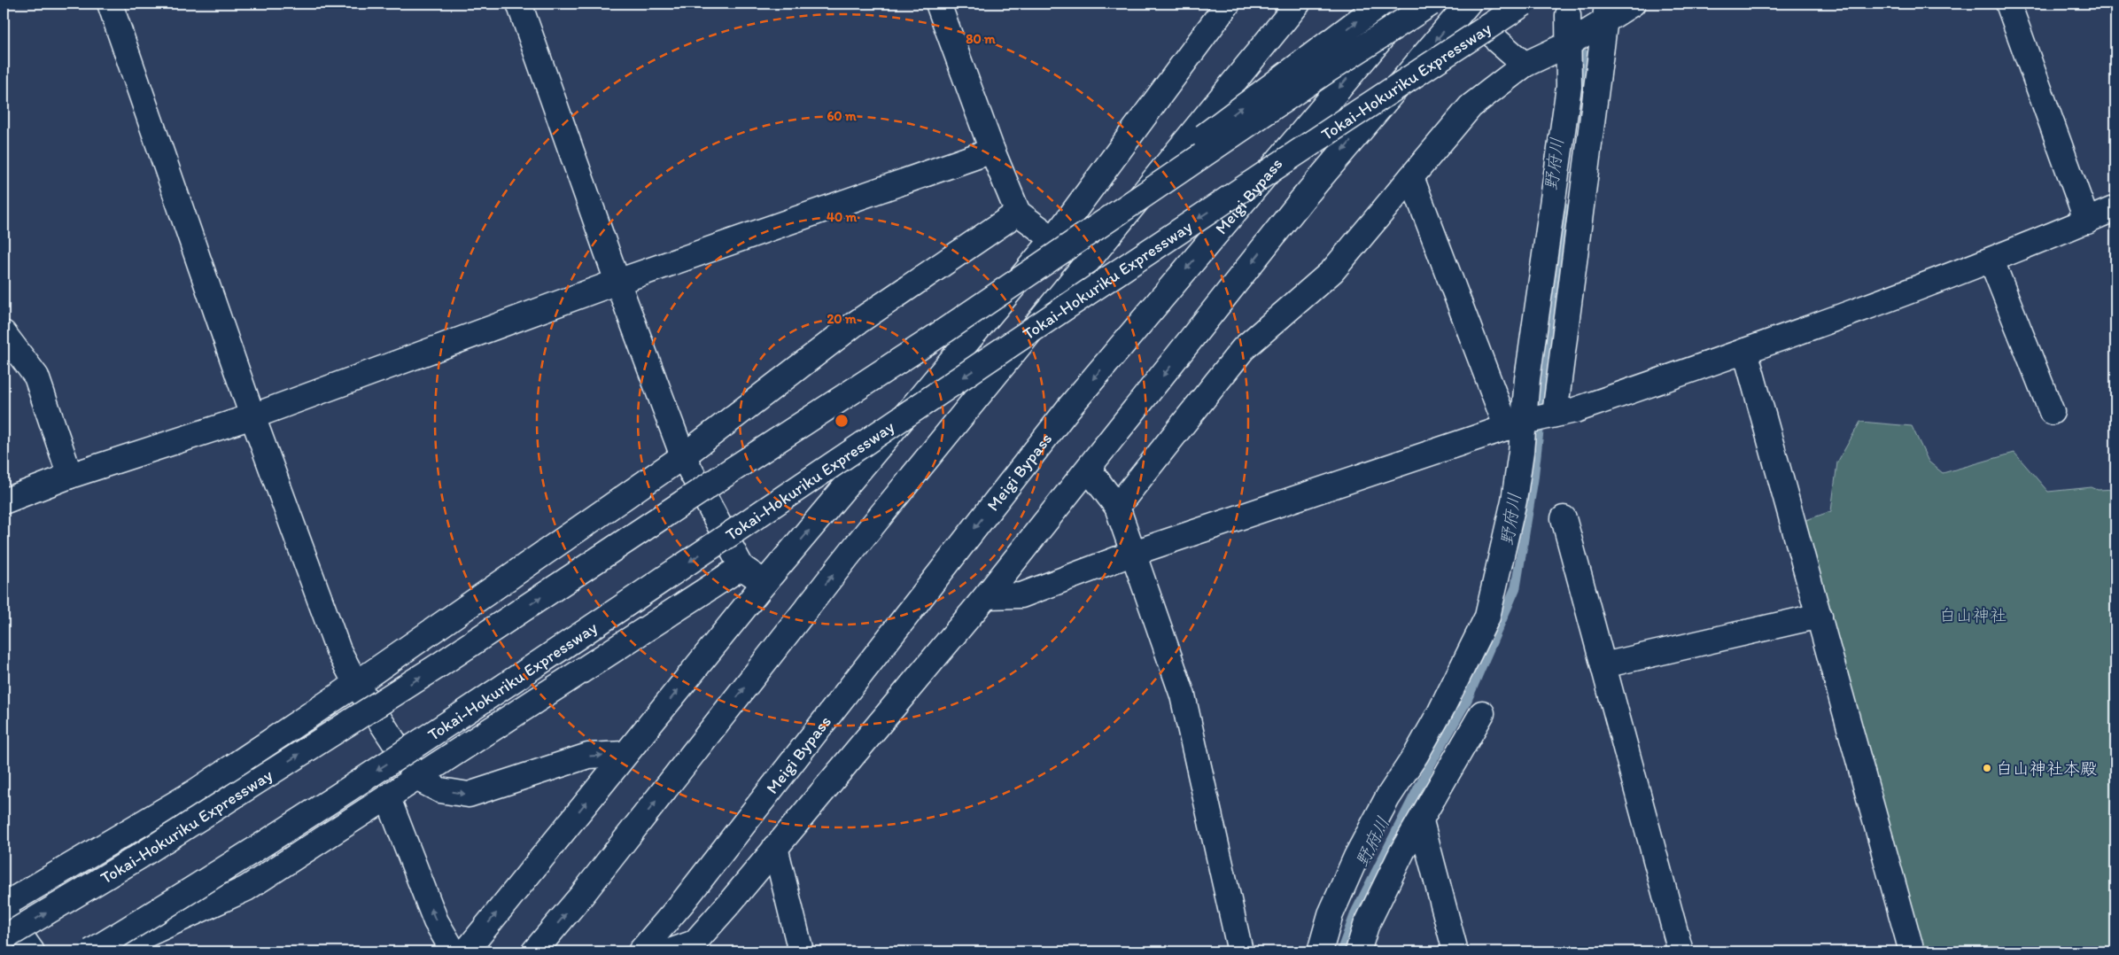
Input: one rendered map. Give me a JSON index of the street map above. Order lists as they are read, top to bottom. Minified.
{"streets":{"main road":["Tokai-Hokuriku Expressway","Meigi Bypass"]},"water":["野府川"],"parks":["白山神社"],"places":["白山神社本殿"],"rings":["80 m","60 m","40 m","20 m"]}
